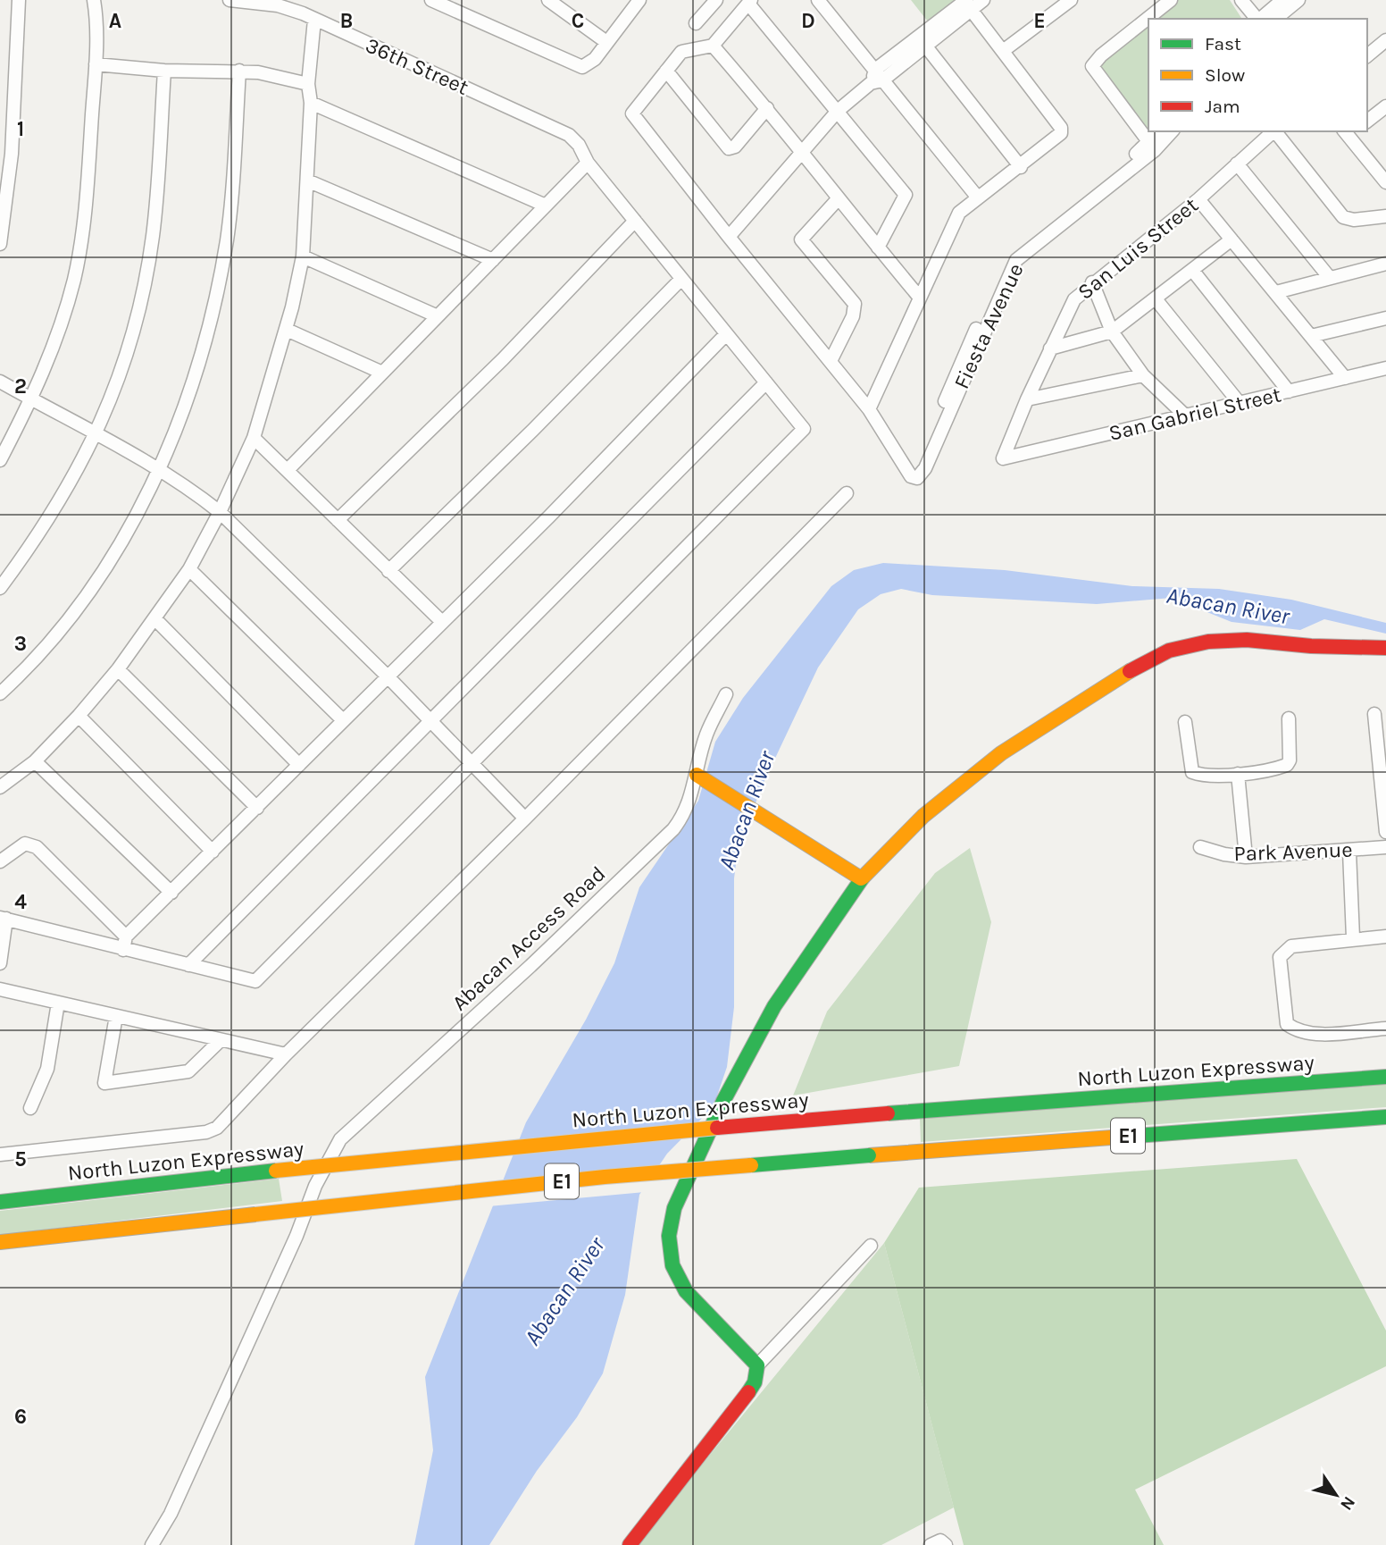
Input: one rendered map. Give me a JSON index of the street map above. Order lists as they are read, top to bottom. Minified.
{"streets":{"main road":["North Luzon Expressway","E1"],"street":["36th Street","San Luis Street","Fiesta Avenue","San Gabriel Street","Park Avenue","Abacan Access Road"]},"crossings":[["San Luis Street","San Gabriel Street"]],"water":["Abacan River"],"legend":["Fast","Slow","Jam"],"north":"bottom right","grid":{"columns":["A","B","C","D","E"],"rows":["1","2","3","4","5","6"]}}
